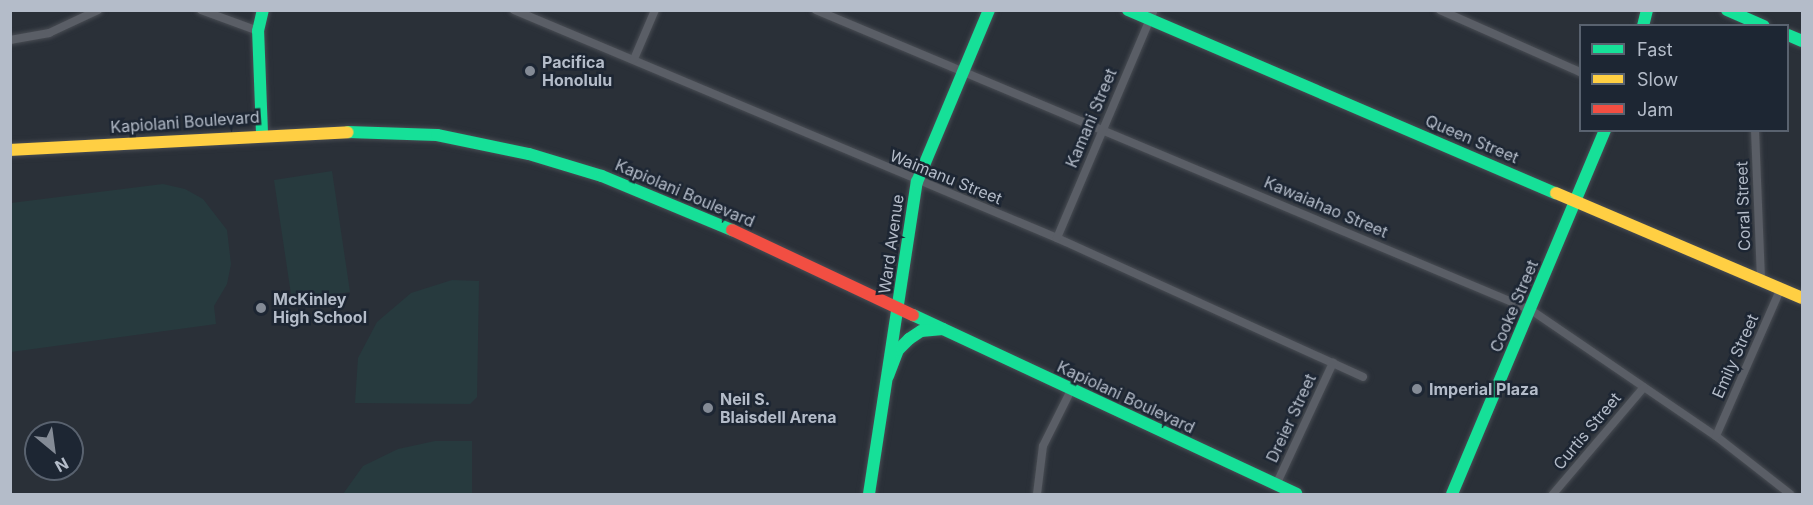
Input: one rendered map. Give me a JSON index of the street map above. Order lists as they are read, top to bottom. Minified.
{"streets":{"main road":["Kapiolani Boulevard","Queen Street","Ward Avenue","Cooke Street"],"street":["Kamani Street","Waimanu Street","Coral Street","Kawaiahao Street","Emily Street","Dreier Street","Curtis Street"]},"crossings":[["Kamani Street","Queen Street"],["Kamani Street","Waimanu Street"],["Kamani Street","Kawaiahao Street"],["Kapiolani Boulevard","Ward Avenue"],["Kapiolani Boulevard","Dreier Street"],["Queen Street","Coral Street"],["Queen Street","Cooke Street"],["Queen Street","Emily Street"],["Waimanu Street","Ward Avenue"],["Waimanu Street","Dreier Street"],["Kawaiahao Street","Ward Avenue"],["Kawaiahao Street","Cooke Street"],["Kawaiahao Street","Emily Street"],["Kawaiahao Street","Curtis Street"]],"places":["Pacifica Honolulu","McKinley High School","Imperial Plaza","Neil S. Blaisdell Arena"],"legend":["Fast","Slow","Jam"],"north":"bottom right"}
